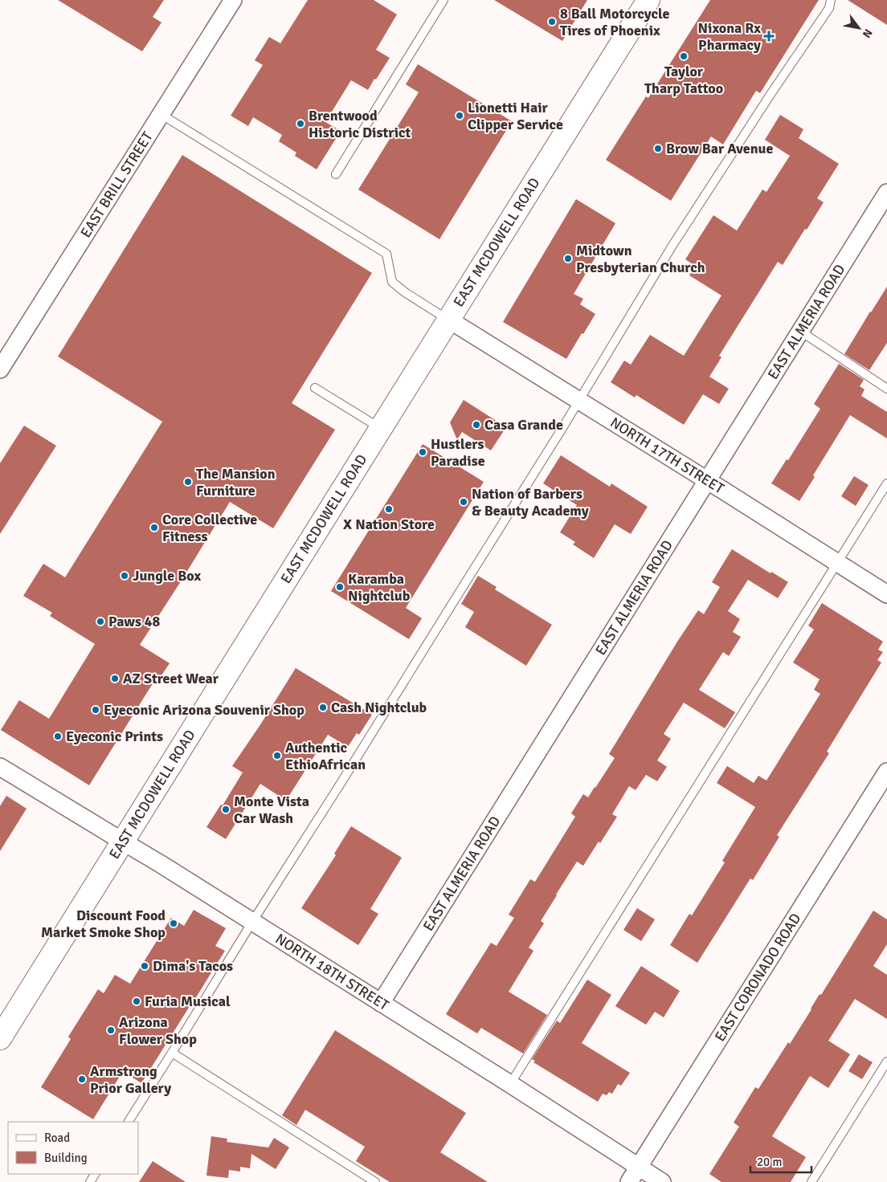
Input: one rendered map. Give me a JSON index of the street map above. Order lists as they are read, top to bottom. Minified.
{"streets":{"main road":["EAST MCDOWELL ROAD"],"street":["EAST BRILL STREET","EAST ALMERIA ROAD","NORTH 17TH STREET","NORTH 18TH STREET","EAST CORONADO ROAD"]},"crossings":[["EAST MCDOWELL ROAD","NORTH 17TH STREET"],["EAST MCDOWELL ROAD","NORTH 18TH STREET"],["EAST ALMERIA ROAD","NORTH 17TH STREET"],["EAST ALMERIA ROAD","NORTH 18TH STREET"],["NORTH 18TH STREET","EAST CORONADO ROAD"]],"places":{"other":["8 Ball Motorcycle Tires of Phoenix","Taylor Tharp Tattoo","Lionetti Hair Clipper Service","Brentwood Historic District","Brow Bar Avenue","Midtown Presbyterian Church","Casa Grande","Hustlers Paradise","The Mansion Furniture","Nation of Barbers & Beauty Academy","X Nation Store","Core Collective Fitness","Jungle Box","Karamba Nightclub","Paws 48","AZ Street Wear","Cash Nightclub","Eyeconic Arizona Souvenir Shop","Eyeconic Prints","Authentic EthioAfrican","Monte Vista Car Wash","Discount Food Market Smoke Shop","Dima's Tacos","Furia Musical","Arizona Flower Shop","Armstrong Prior Gallery"],"health":["Nixona Rx Pharmacy"]},"legend":["Road","Building"],"scale_bar":"20 m","north":"bottom right"}
